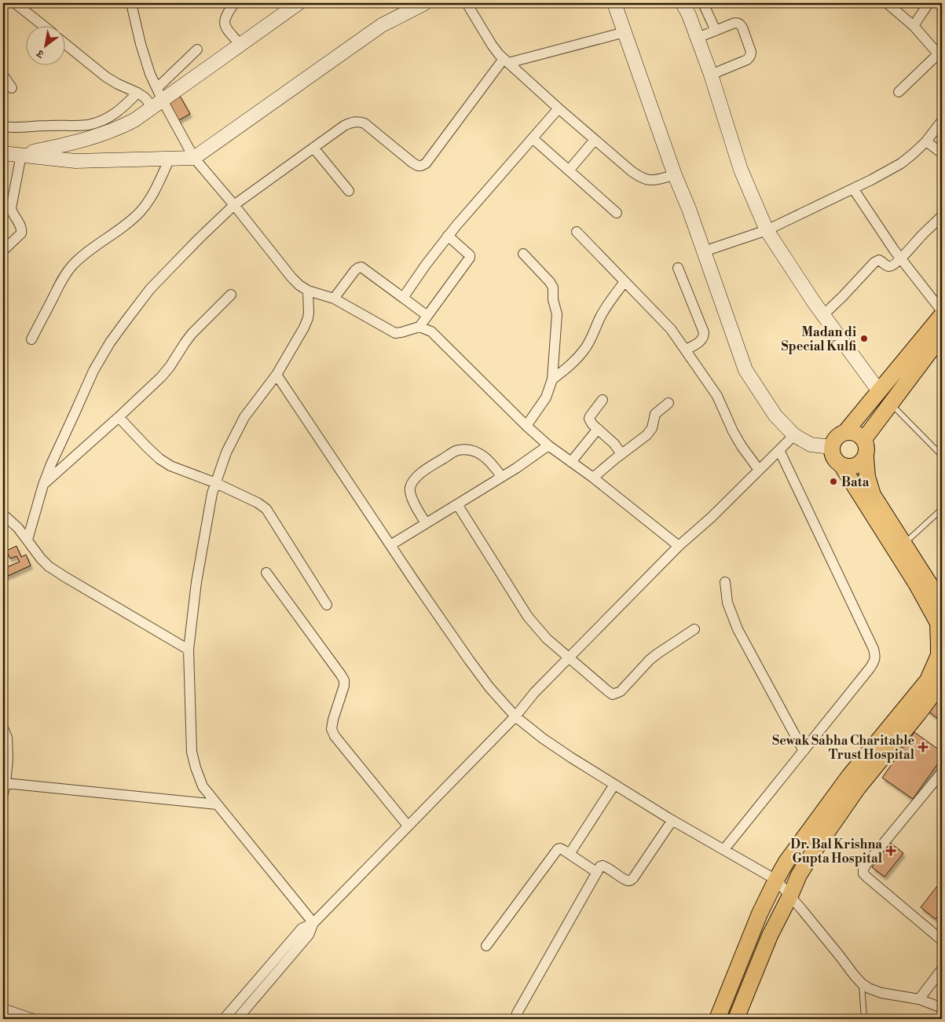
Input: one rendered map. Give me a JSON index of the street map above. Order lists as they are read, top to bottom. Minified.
{"places":{"other":["Madan di Special Kulfi","Bata"],"health":["Sewak Sabha Charitable Trust Hospital","Dr. Bal Krishna Gupta Hospital"]},"north":"bottom left"}
